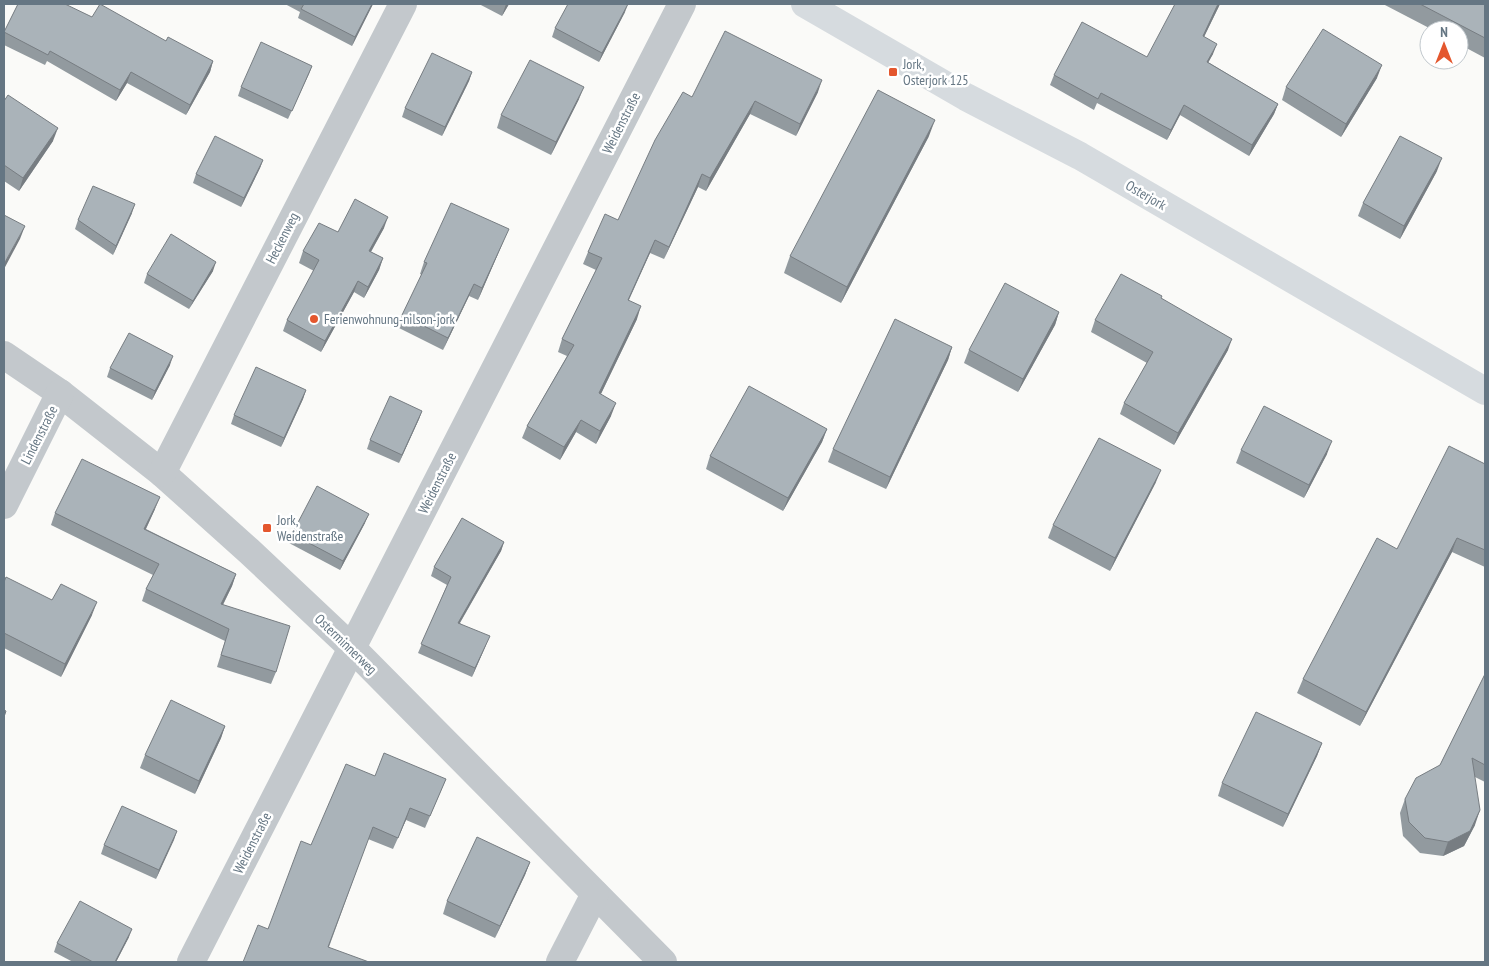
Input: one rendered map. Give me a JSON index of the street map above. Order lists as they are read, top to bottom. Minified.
{"streets":{"main road":["Osterjork"],"street":["Weidenstraße","Heckenweg","Lindenstraße","Osterminnerweg"]},"crossings":[["Weidenstraße","Osterminnerweg"],["Heckenweg","Osterminnerweg"],["Lindenstraße","Osterminnerweg"]],"places":{"transit":["Jork, Osterjork 125","Jork, Weidenstraße"],"other":["Ferienwohnung-nilson-jork"]},"north":"top"}
